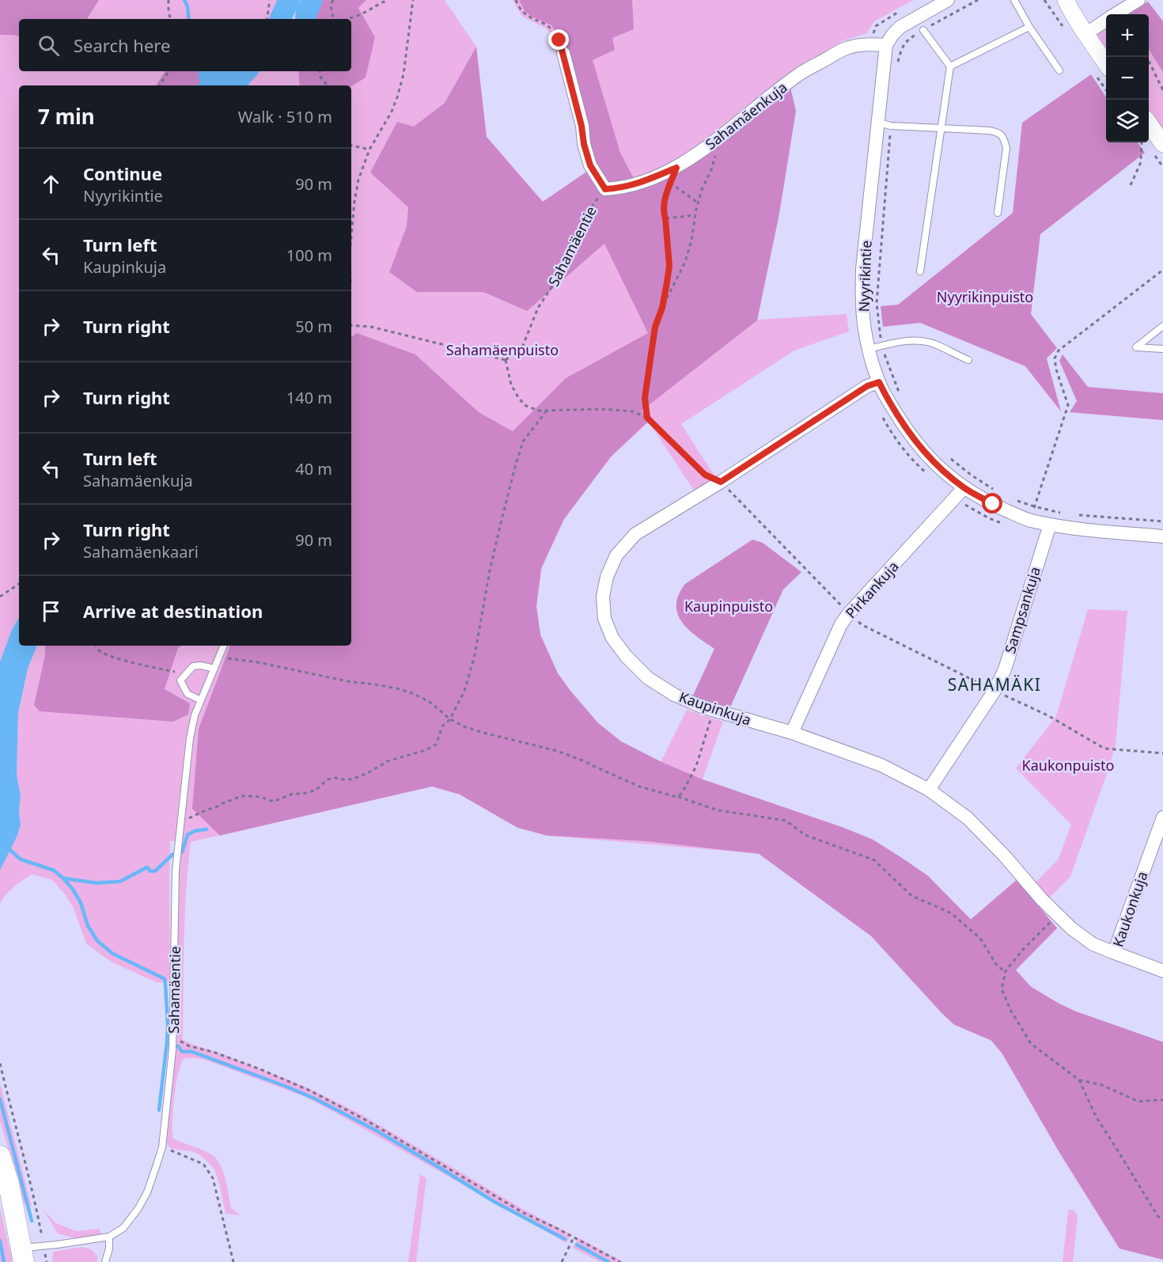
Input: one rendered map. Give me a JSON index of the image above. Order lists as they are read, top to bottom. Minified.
{"streets":{"street":["Sahamäenkuja","Nyyrikintie","Pirkankuja","Sampsankuja","Kaupinkuja","Kaukonkuja"],"lane":["Sahamäentie"]},"crossings":[["Sahamäenkuja","Sahamäentie"],["Sahamäenkuja","Nyyrikintie"],["Nyyrikintie","Pirkankuja"],["Nyyrikintie","Sampsankuja"],["Nyyrikintie","Kaupinkuja"],["Pirkankuja","Kaupinkuja"],["Sampsankuja","Kaupinkuja"],["Kaupinkuja","Kaukonkuja"]],"districts":["SAHAMÄKI"],"parks":["Nyyrikinpuisto","Sahamäenpuisto","Kaupinpuisto","Kaukonpuisto"],"page":{"map_buttons":["+","−"],"search":"Search here","heading":["7 min","Walk · 510 m"],"list":[["Continue","Nyyrikintie","90 m"],["Turn left","Kaupinkuja","100 m"],["Turn right","50 m"],["Turn right","140 m"],["Turn left","Sahamäenkuja","40 m"],["Turn right","Sahamäenkaari","90 m"],"Arrive at destination"]}}
